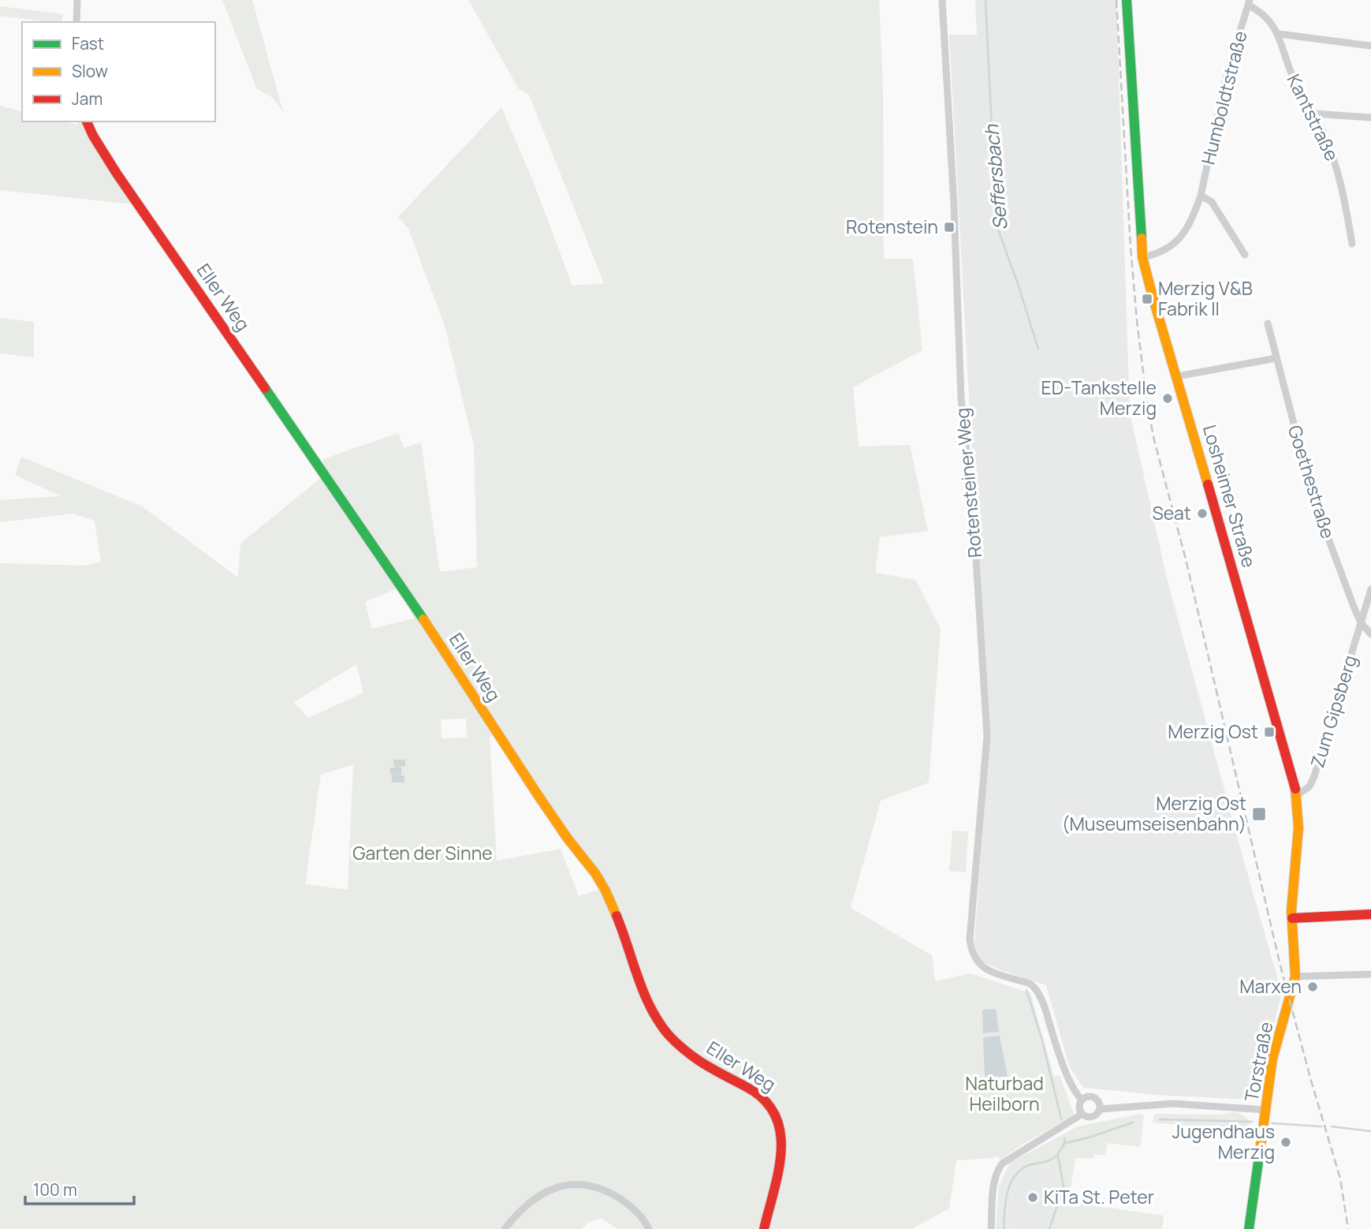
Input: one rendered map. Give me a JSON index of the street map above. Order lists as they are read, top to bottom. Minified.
{"streets":{"street":["Humboldtstraße","Kantstraße","Eller Weg","Goethestraße","Rotensteiner Weg","Losheimer Straße","Zum Gipsberg","Torstraße"]},"crossings":[["Humboldtstraße","Kantstraße"],["Humboldtstraße","Losheimer Straße"],["Goethestraße","Zum Gipsberg"],["Losheimer Straße","Zum Gipsberg"],["Losheimer Straße","Torstraße"]],"water":["Seffersbach"],"parks":["Garten der Sinne","Naturbad Heilborn"],"places":{"transit":["Rotenstein","Merzig V&B Fabrik II","Merzig Ost","Merzig Ost (Museumseisenbahn)"],"other":["ED-Tankstelle Merzig","Seat","Marxen","Jugendhaus Merzig","KiTa St. Peter"]},"legend":["Fast","Slow","Jam"],"scale_bar":"100 m"}
